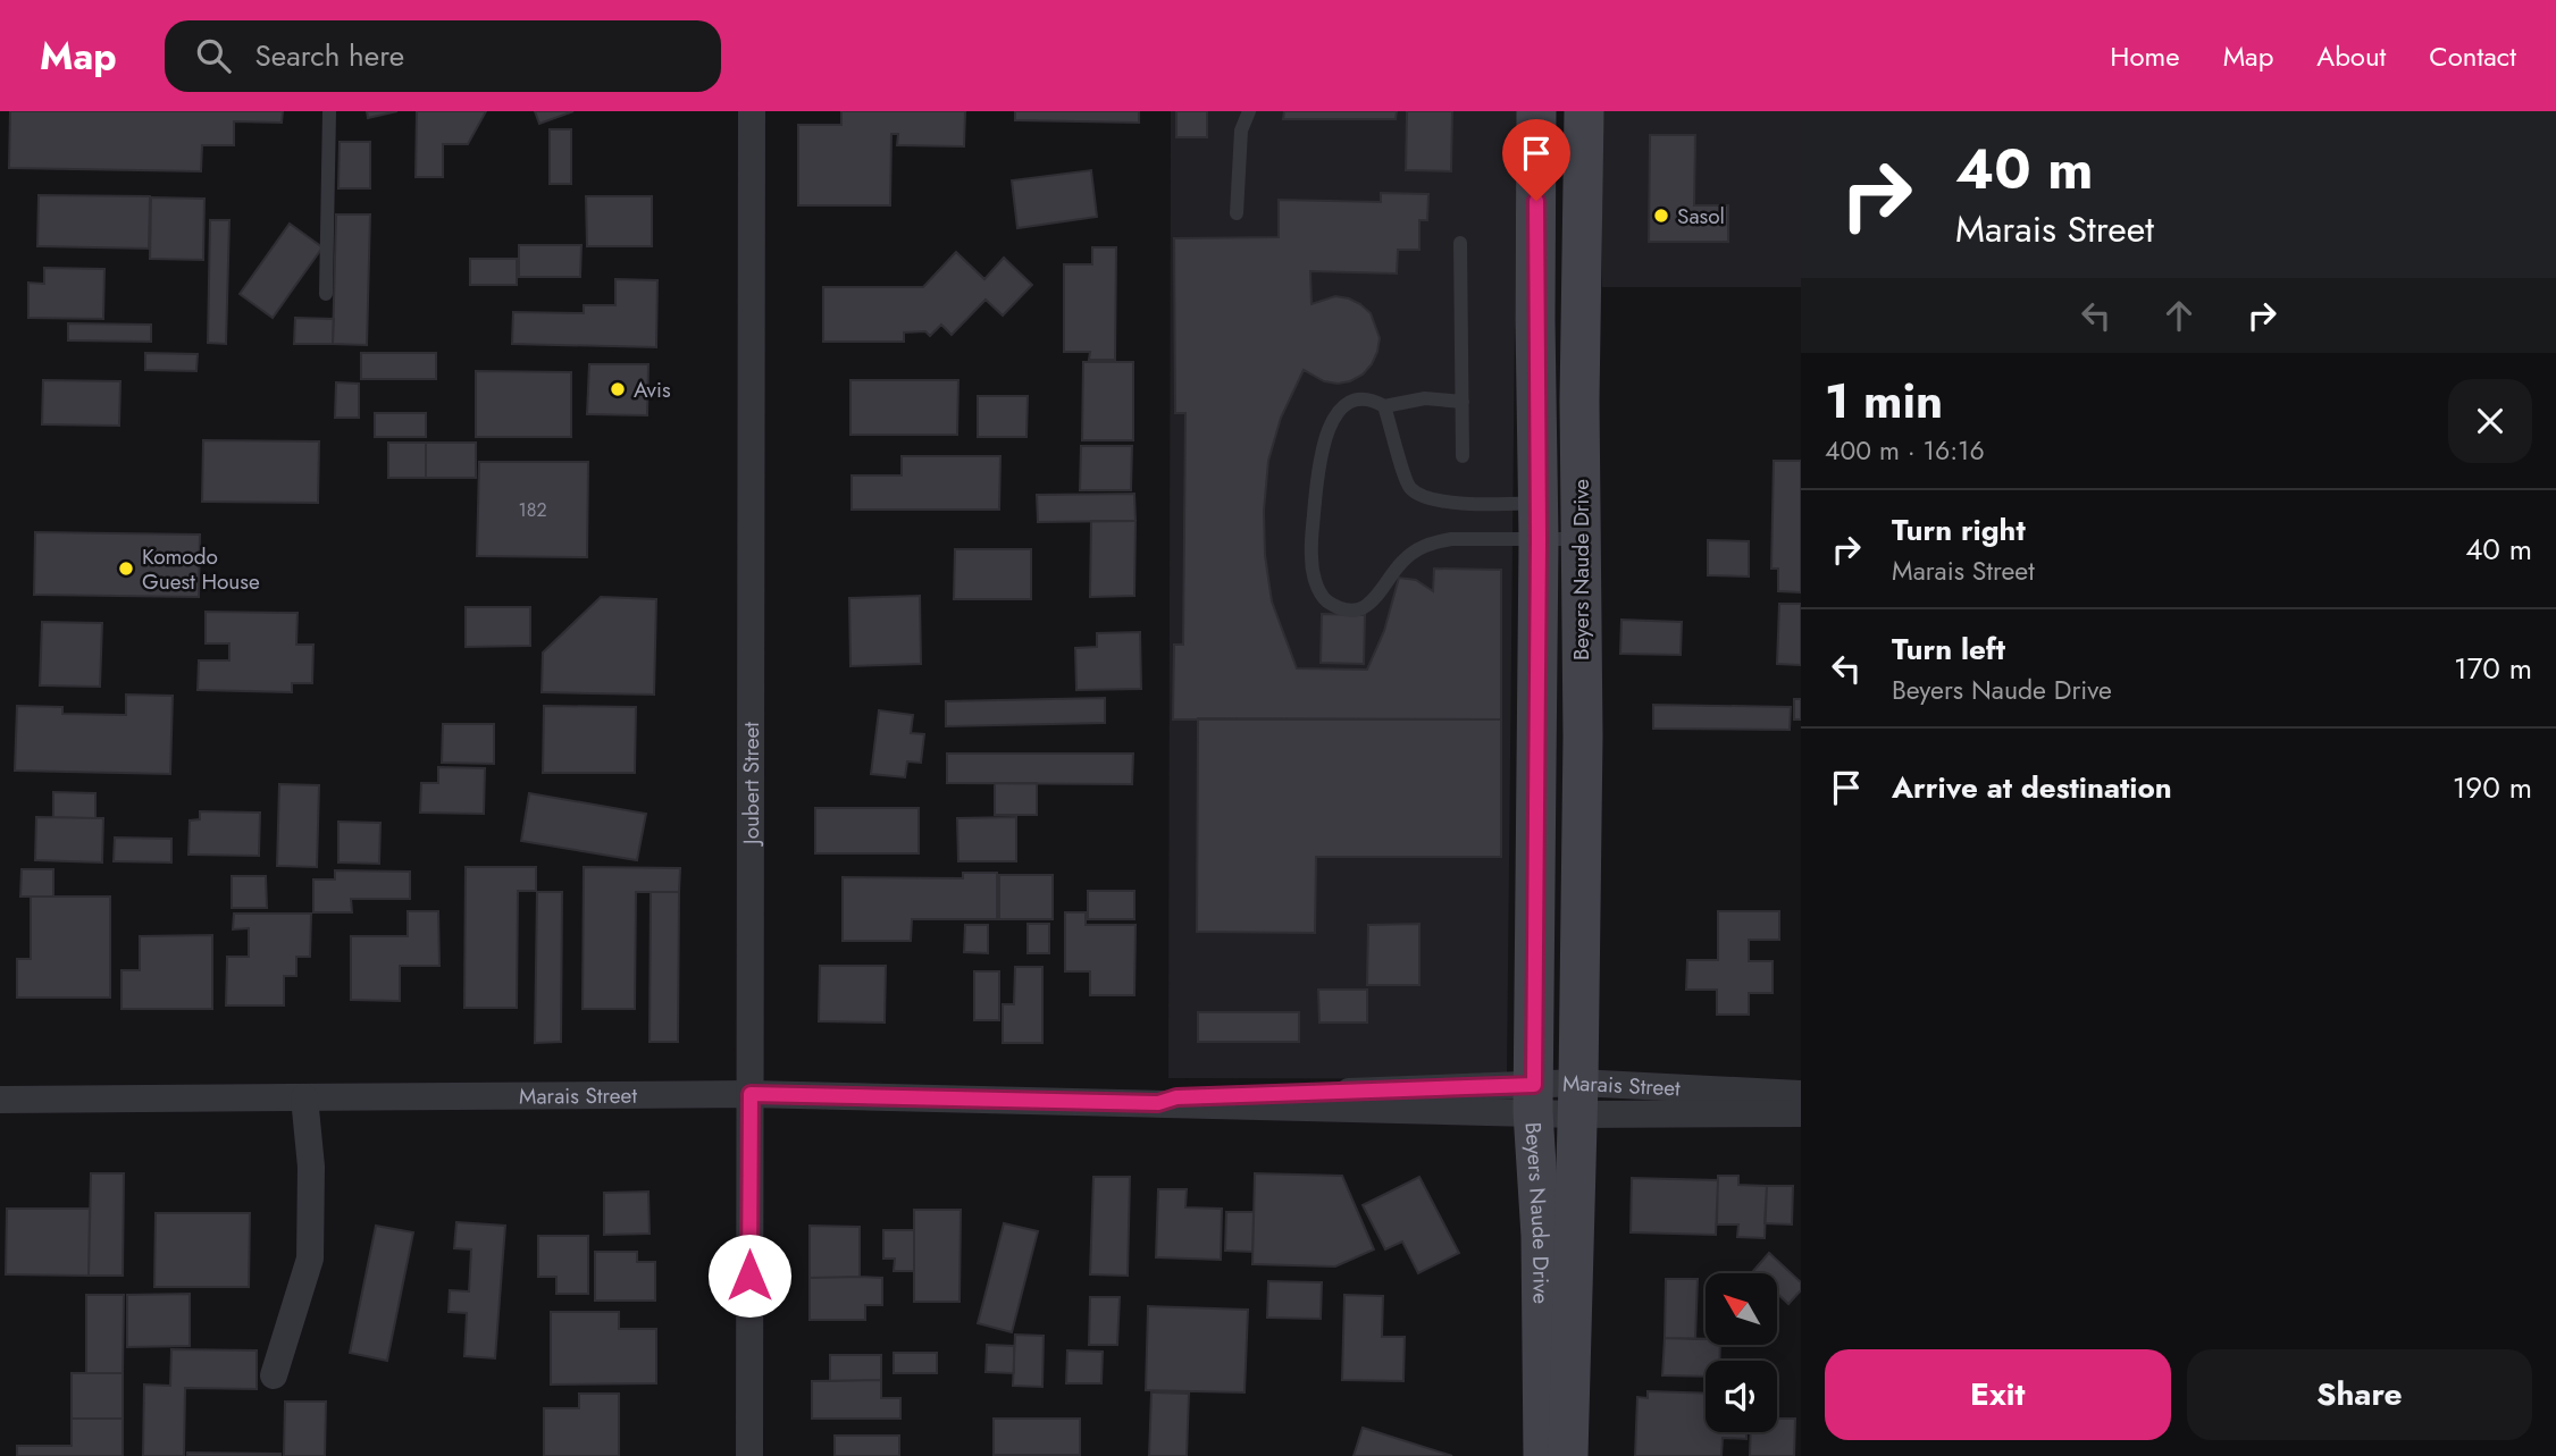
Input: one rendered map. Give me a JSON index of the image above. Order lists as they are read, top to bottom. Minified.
{"streets":{"street":["Beyers Naude Drive","Joubert Street","Marais Street"]},"crossings":[["Beyers Naude Drive","Marais Street"],["Joubert Street","Marais Street"]],"places":["Sasol","Avis","Komodo Guest House"],"house_numbers":["182"],"north":"top left","page":{"header":"Map","search":"Search here","nav":["Home","Map","About","Contact"],"turn":["40 m","Marais Street"],"heading":["1 min","400 m · 16:16"],"list":[{"name":"Turn right","note":"Marais Street","value":"40 m"},{"name":"Turn left","note":"Beyers Naude Drive","value":"170 m"},{"name":"Arrive at destination","value":"190 m"}],"buttons":["Exit","Share"]}}
